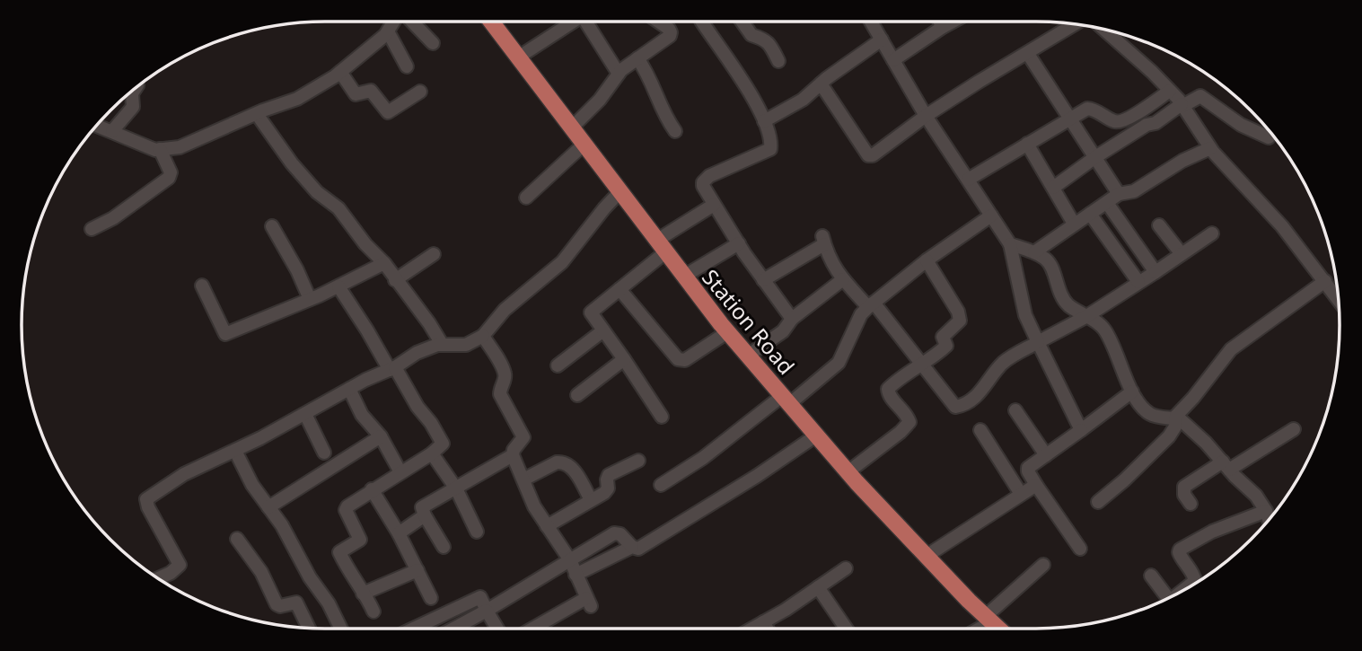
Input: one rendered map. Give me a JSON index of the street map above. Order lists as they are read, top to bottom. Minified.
{"streets":{"main road":["Station Road"]}}
